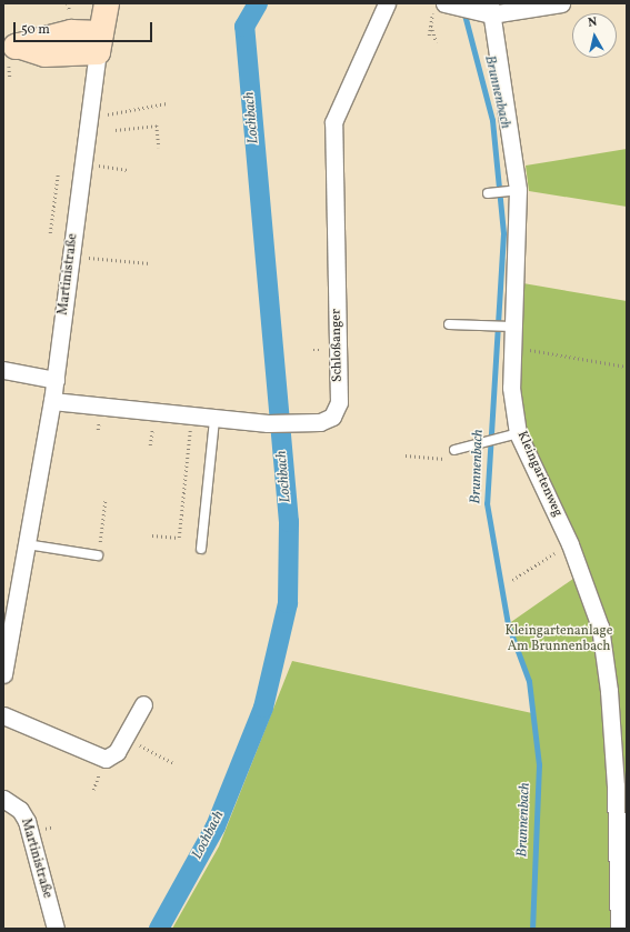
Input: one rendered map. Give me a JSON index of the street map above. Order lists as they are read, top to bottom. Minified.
{"streets":{"street":["Martinistraße","Schloßanger","Kleingartenweg"]},"crossings":[["Martinistraße","Schloßanger"]],"water":["Brunnenbach","Lochbach"],"parks":["Kleingartenanlage Am Brunnenbach"],"scale_bar":"50 m","north":"top"}
